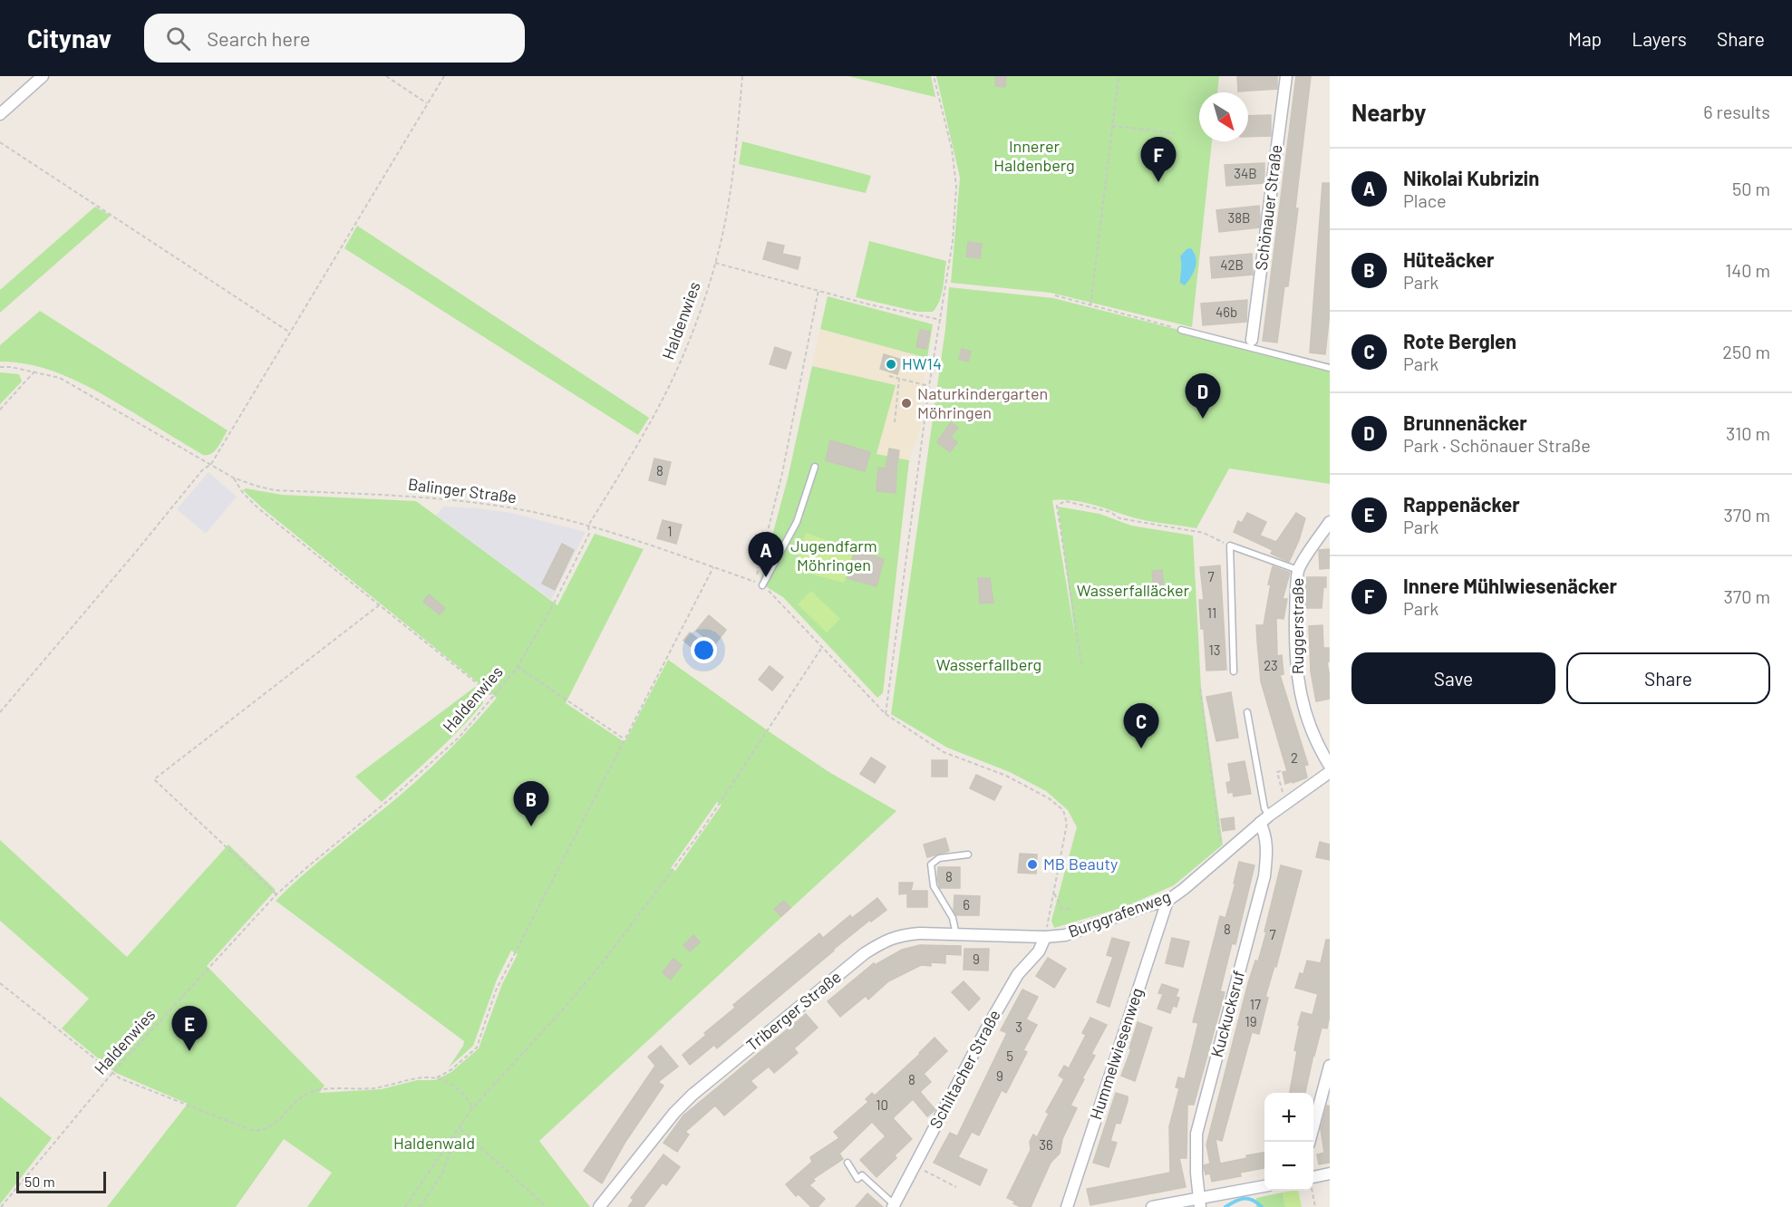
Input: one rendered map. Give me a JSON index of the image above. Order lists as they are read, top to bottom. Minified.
{"streets":{"street":["Schönauer Straße","Ruggerstraße","Burggrafenweg","Triberger Straße","Kuckucksruf","Hummelwiesenweg","Schiltacher Straße"],"path":["Haldenwies","Balinger Straße"]},"crossings":[["Haldenwies","Balinger Straße"],["Balinger Straße","Burggrafenweg"],["Burggrafenweg","Triberger Straße"],["Burggrafenweg","Kuckucksruf"],["Burggrafenweg","Hummelwiesenweg"],["Burggrafenweg","Schiltacher Straße"],["Triberger Straße","Schiltacher Straße"]],"parks":["Innerer Haldenberg","Jugendfarm Möhringen","Wasserfalläcker","Wasserfallberg","Haldenwald"],"places":["HW14","Naturkindergarten Möhringen","MB Beauty"],"house_numbers":["34B","38B","42B","46b","8","1","7","11","13","23","2","8","6","8","7","9","17","19","3","5","9","8","10","36"],"scale_bar":"50 m","north":"bottom right","page":{"header":"Citynav","search":"Search here","nav":["Map","Layers","Share"],"heading":["Nearby","6 results"],"pins":["F","D","A","C","B","E"],"list":[{"mark":"A","name":"Nikolai Kubrizin","note":"Place","value":"50 m"},{"mark":"B","name":"Hüteäcker","note":"Park","value":"140 m"},{"mark":"C","name":"Rote Berglen","note":"Park","value":"250 m"},{"mark":"D","name":"Brunnenäcker","note":"Park · Schönauer Straße","value":"310 m"},{"mark":"E","name":"Rappenäcker","note":"Park","value":"370 m"},{"mark":"F","name":"Innere Mühlwiesenäcker","note":"Park","value":"370 m"}],"buttons":["Save","Share"],"map_buttons":["+","−"],"scale":"50 m"}}
